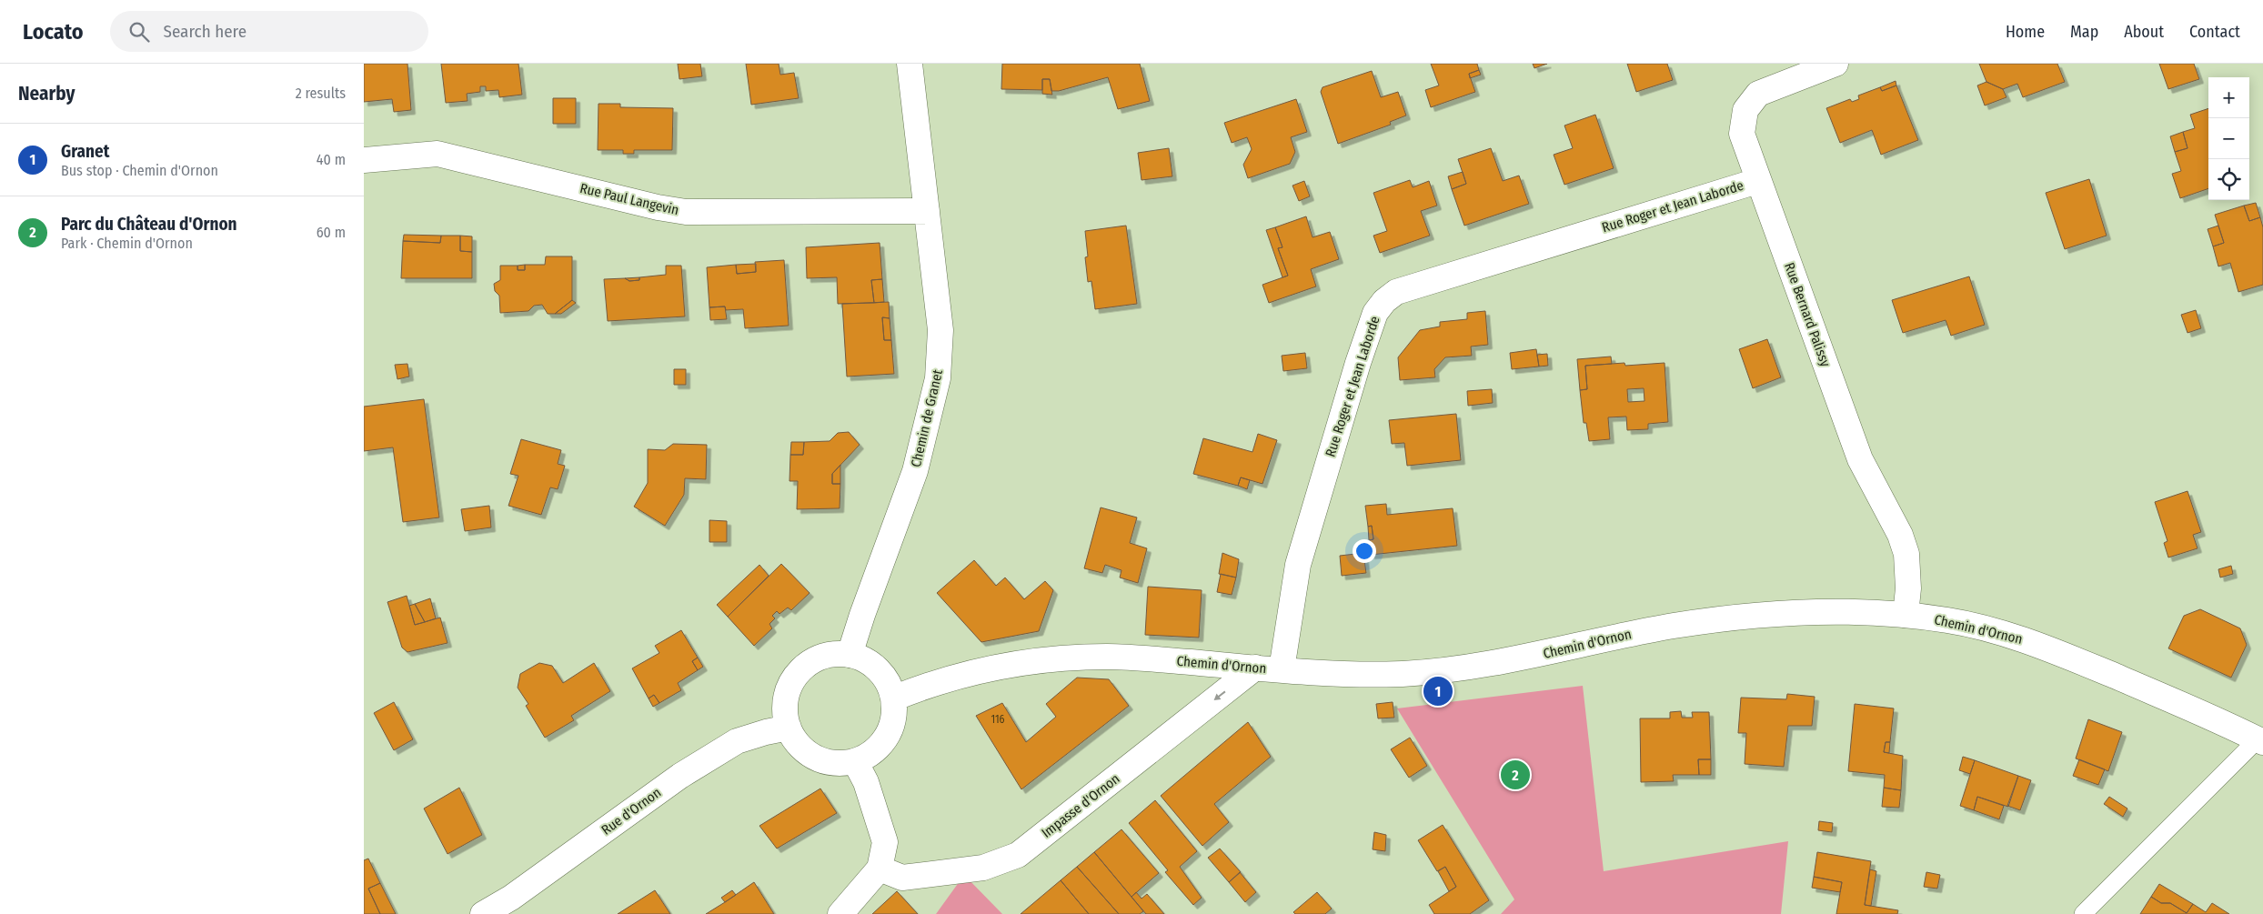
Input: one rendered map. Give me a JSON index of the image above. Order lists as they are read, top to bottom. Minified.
{"streets":{"street":["Rue Paul Langevin","Rue Roger et Jean Laborde","Rue Bernard Palissy","Chemin de Granet","Chemin d'Ornon","Impasse d'Ornon","Rue d'Ornon"]},"crossings":[["Rue Paul Langevin","Chemin de Granet"],["Rue Roger et Jean Laborde","Rue Bernard Palissy"],["Rue Roger et Jean Laborde","Chemin d'Ornon"],["Rue Bernard Palissy","Chemin d'Ornon"],["Chemin de Granet","Chemin d'Ornon"],["Chemin de Granet","Rue d'Ornon"],["Chemin d'Ornon","Impasse d'Ornon"],["Chemin d'Ornon","Rue d'Ornon"]],"one_way":["Impasse d'Ornon"],"house_numbers":["116"],"page":{"header":"Locato","search":"Search here","nav":["Home","Map","About","Contact"],"heading":["Nearby","2 results"],"map_buttons":["+","−"],"list":[{"mark":"1","name":"Granet","note":"Bus stop · Chemin d'Ornon","value":"40 m"},{"mark":"2","name":"Parc du Château d'Ornon","note":"Park · Chemin d'Ornon","value":"60 m"}],"pins":["1","2"]}}
